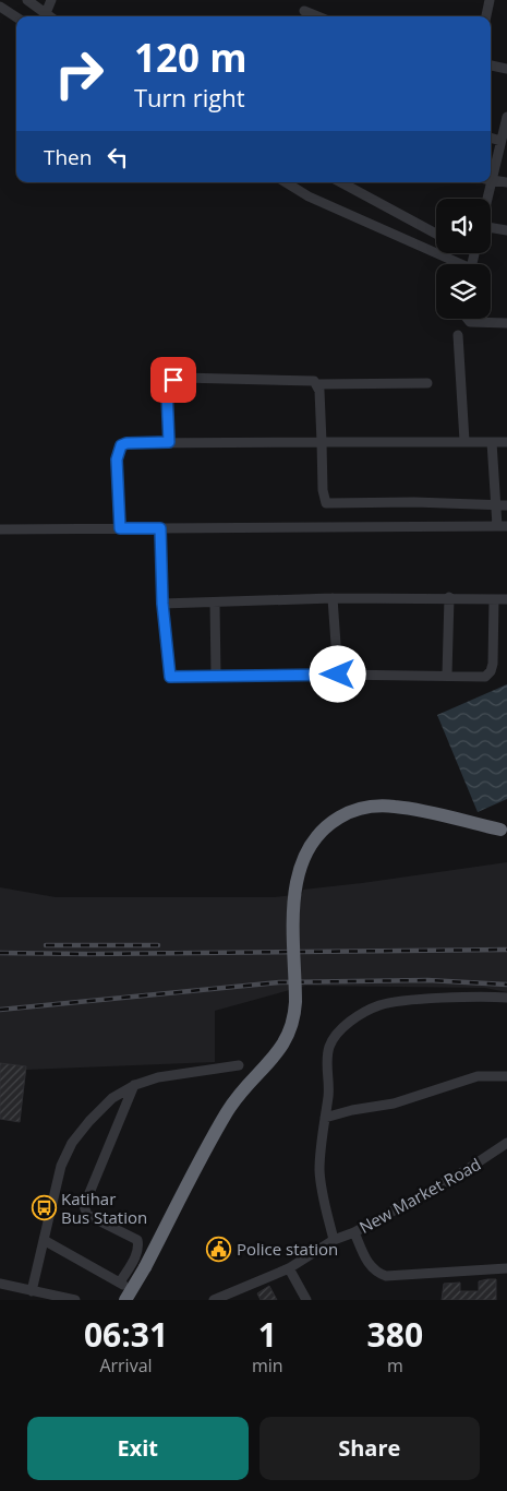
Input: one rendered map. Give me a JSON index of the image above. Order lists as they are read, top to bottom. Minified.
{"streets":{"street":["New Market Road"]},"places":{"bus stop":["Katihar Bus Station"],"public building":["Police station"]},"page":{"turn":["120 m","Turn right"],"then":"Then","eta":["06:31","Arrival","1","min","380","m"],"buttons":["Exit","Share"]}}
